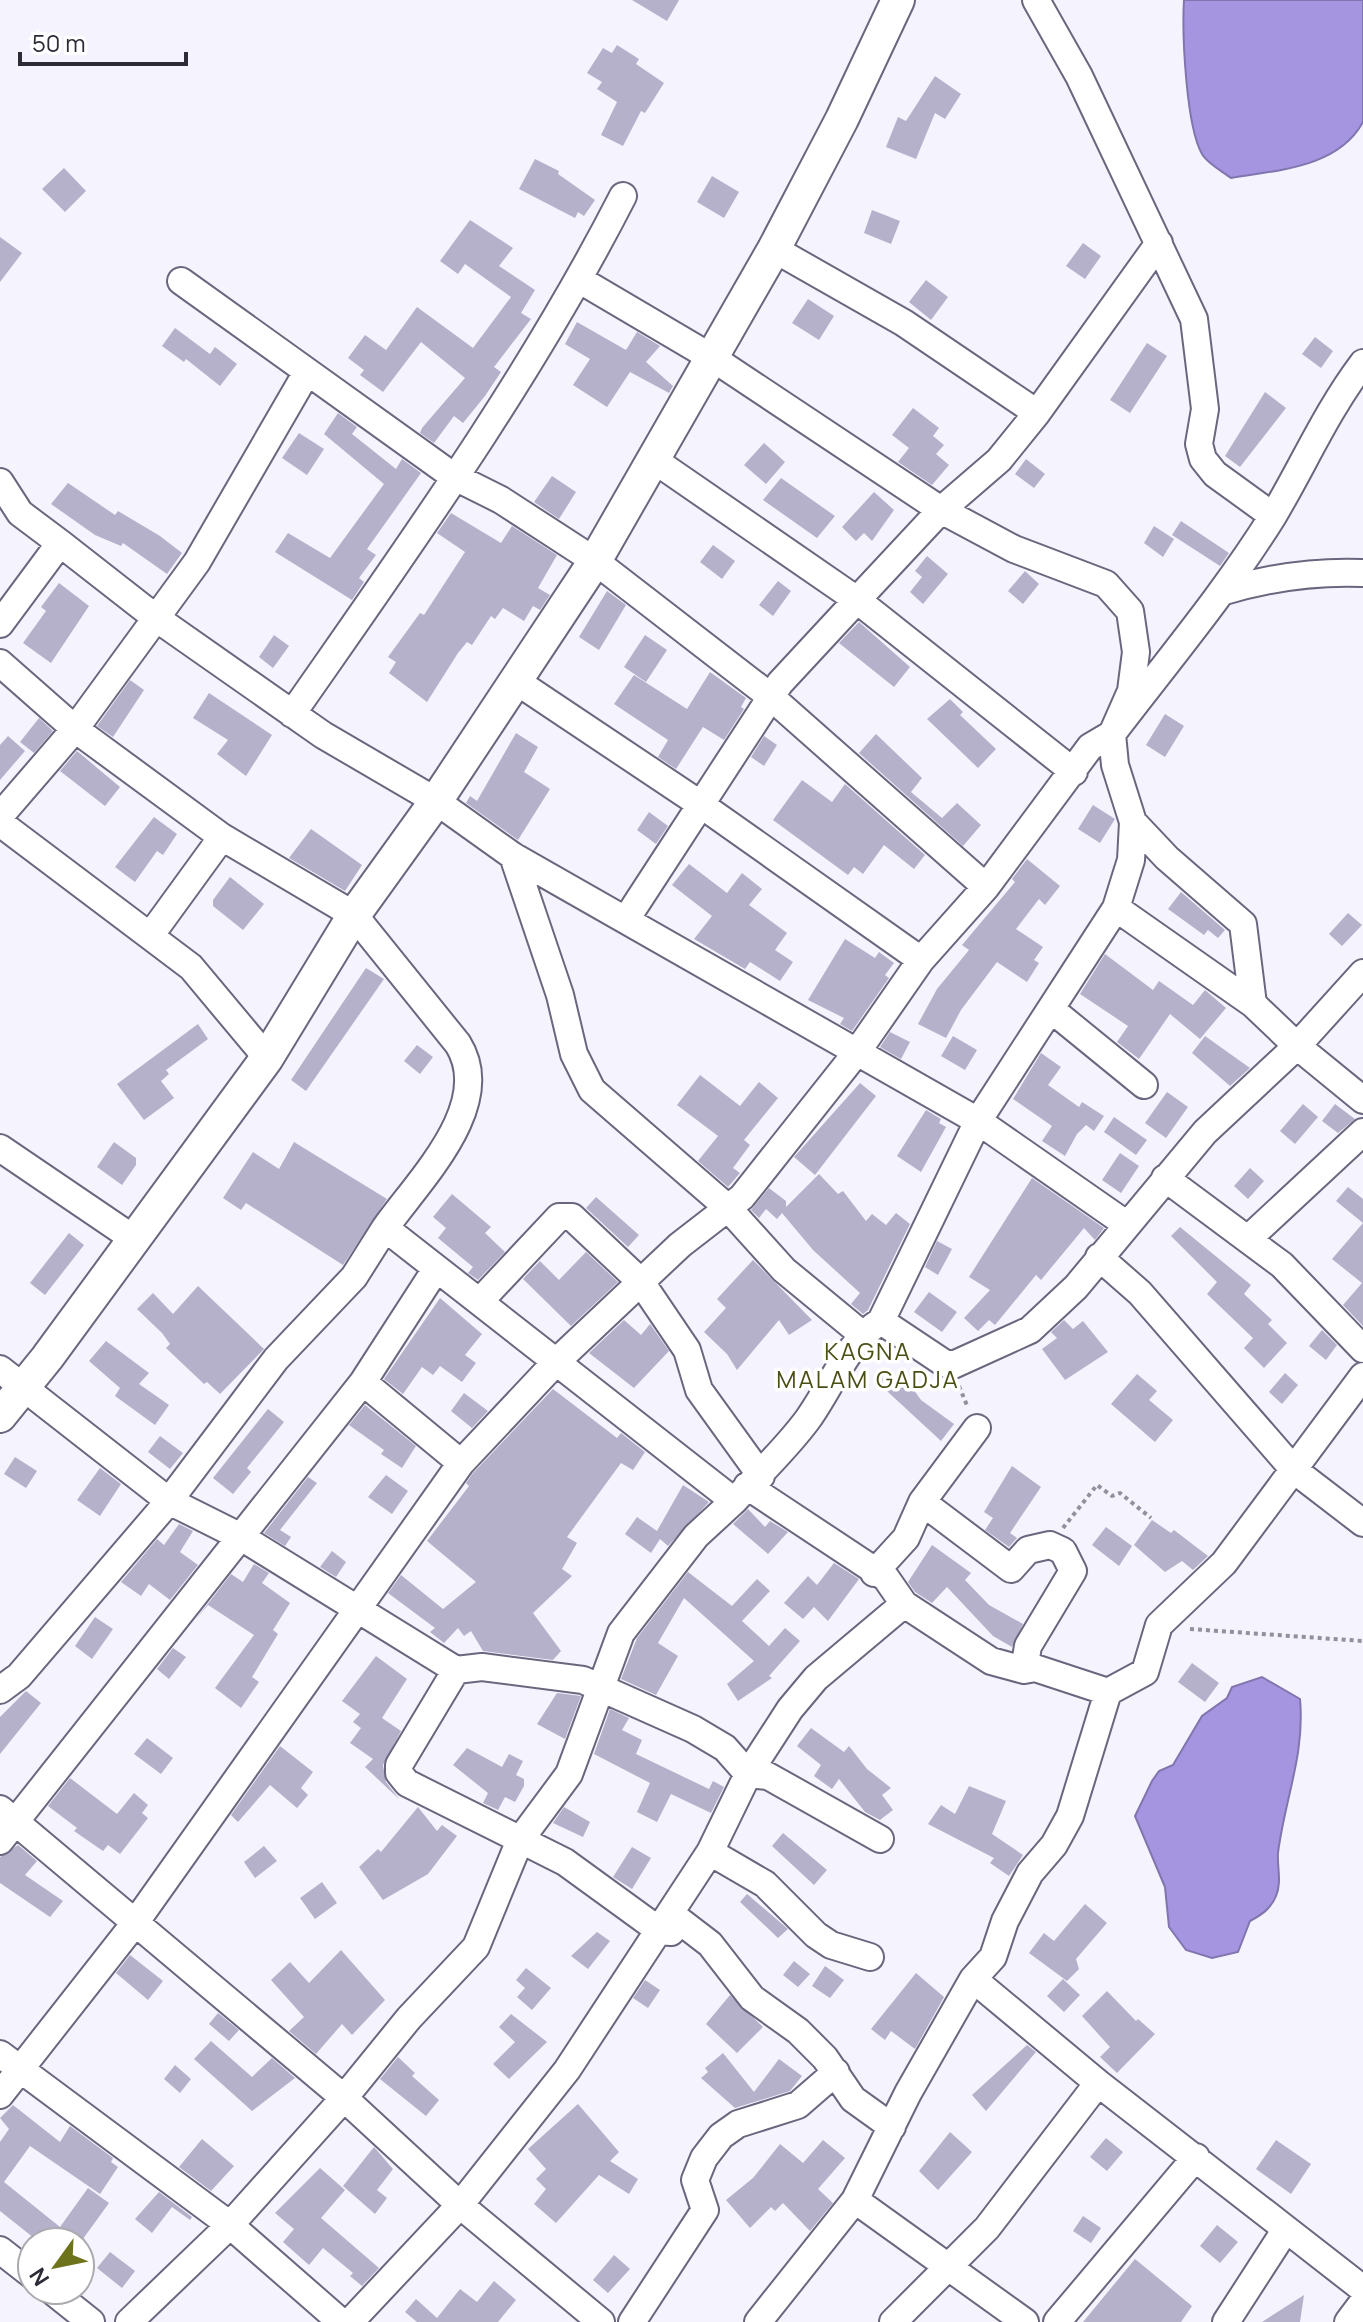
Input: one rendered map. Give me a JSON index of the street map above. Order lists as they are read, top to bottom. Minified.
{"districts":["KAGNA MALAM GADJA"],"scale_bar":"50 m","north":"bottom left"}
